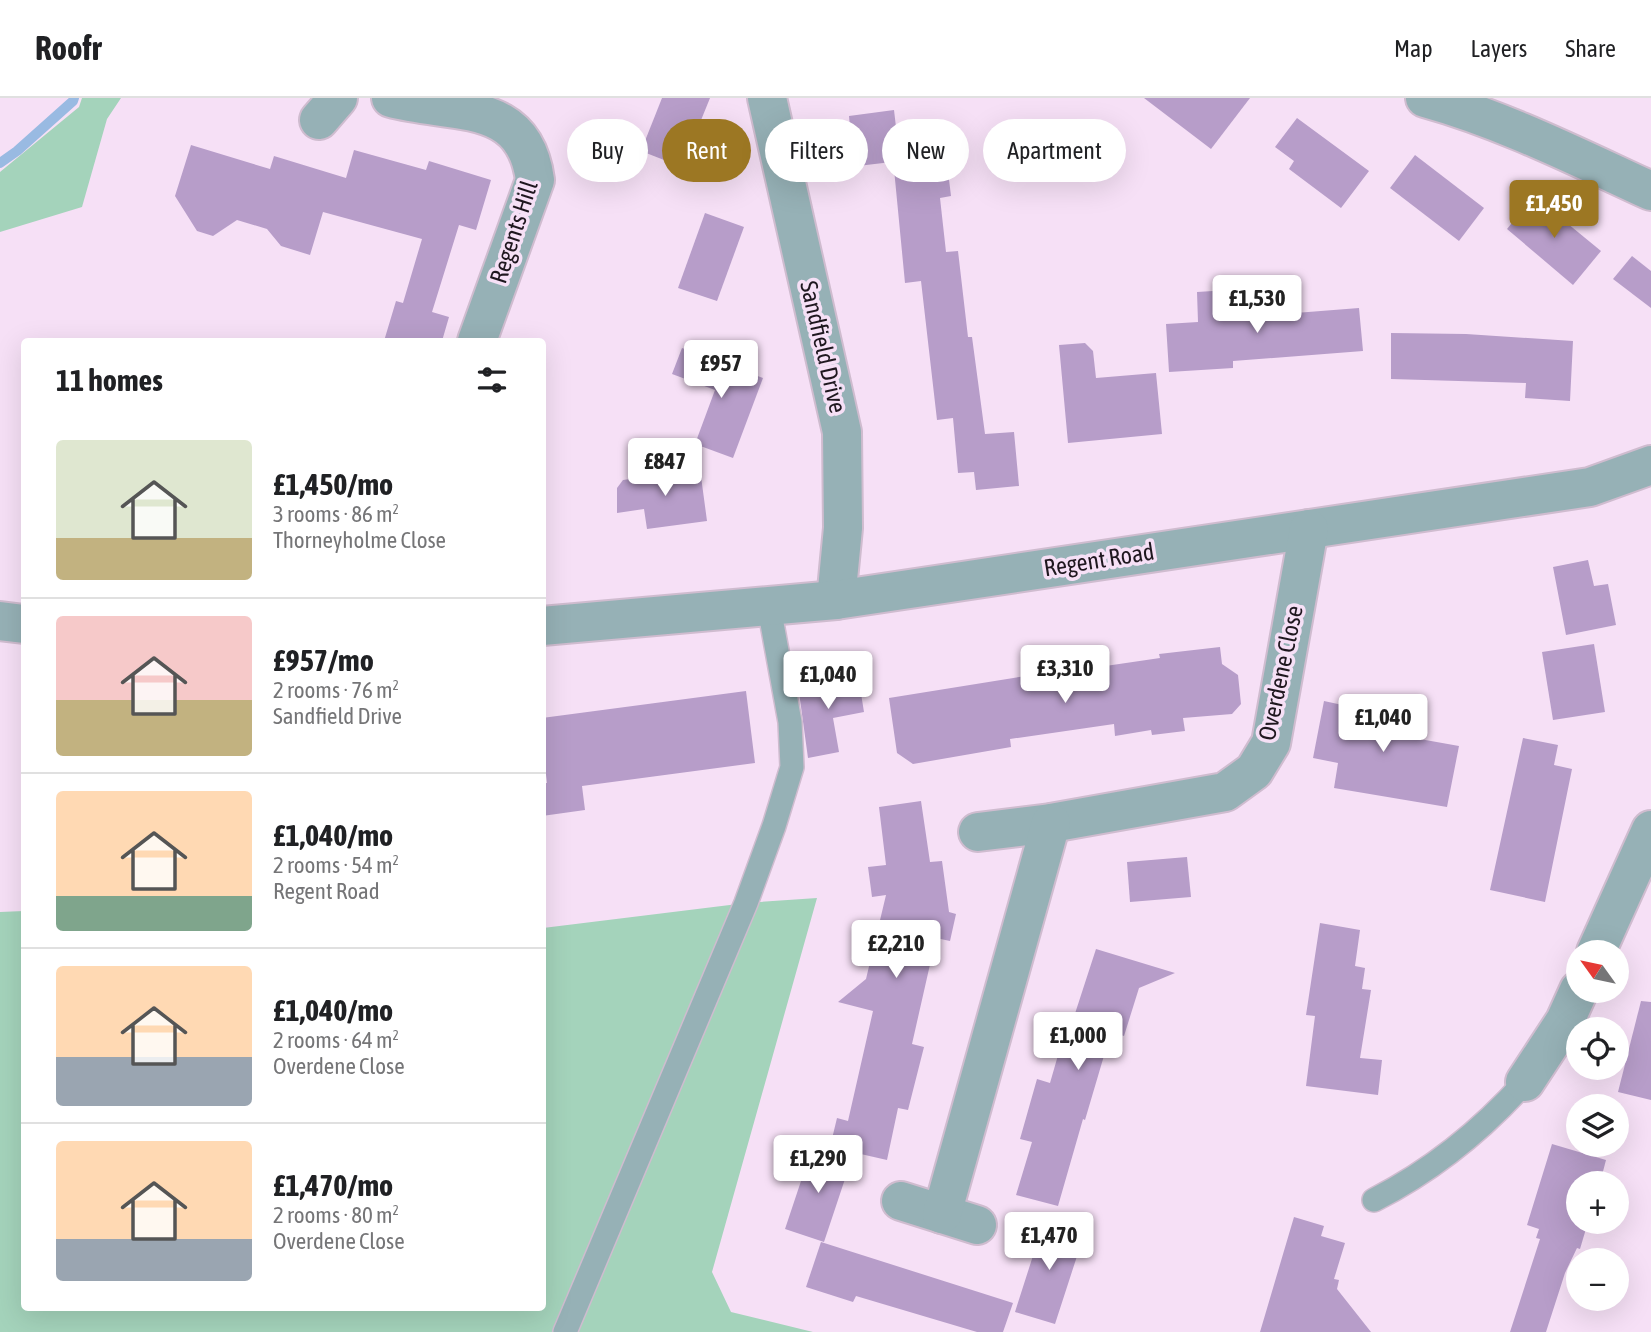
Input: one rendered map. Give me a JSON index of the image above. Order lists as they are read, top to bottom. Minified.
{"streets":{"street":["Regents Hill","Sandfield Drive","Regent Road","Overdene Close"]},"crossings":[["Sandfield Drive","Regent Road"],["Regent Road","Overdene Close"]],"north":"top left","page":{"header":"Roofr","nav":["Map","Layers","Share"],"chip":["Buy","Rent","Filters","New","Apartment"],"price":["£1,450","£1,530","£957","£847","£3,310","£1,040","£1,040","£2,210","£1,000","£1,290","£1,470"],"heading":"11 homes","list":[{"name":"£1,450/mo","note":"3 rooms · 86 m² · Thorneyholme Close"},{"name":"£957/mo","note":"2 rooms · 76 m² · Sandfield Drive"},{"name":"£1,040/mo","note":"2 rooms · 54 m² · Regent Road"},{"name":"£1,040/mo","note":"2 rooms · 64 m² · Overdene Close"},{"name":"£1,470/mo","note":"2 rooms · 80 m² · Overdene Close"}],"map_buttons":["+","−"]}}
